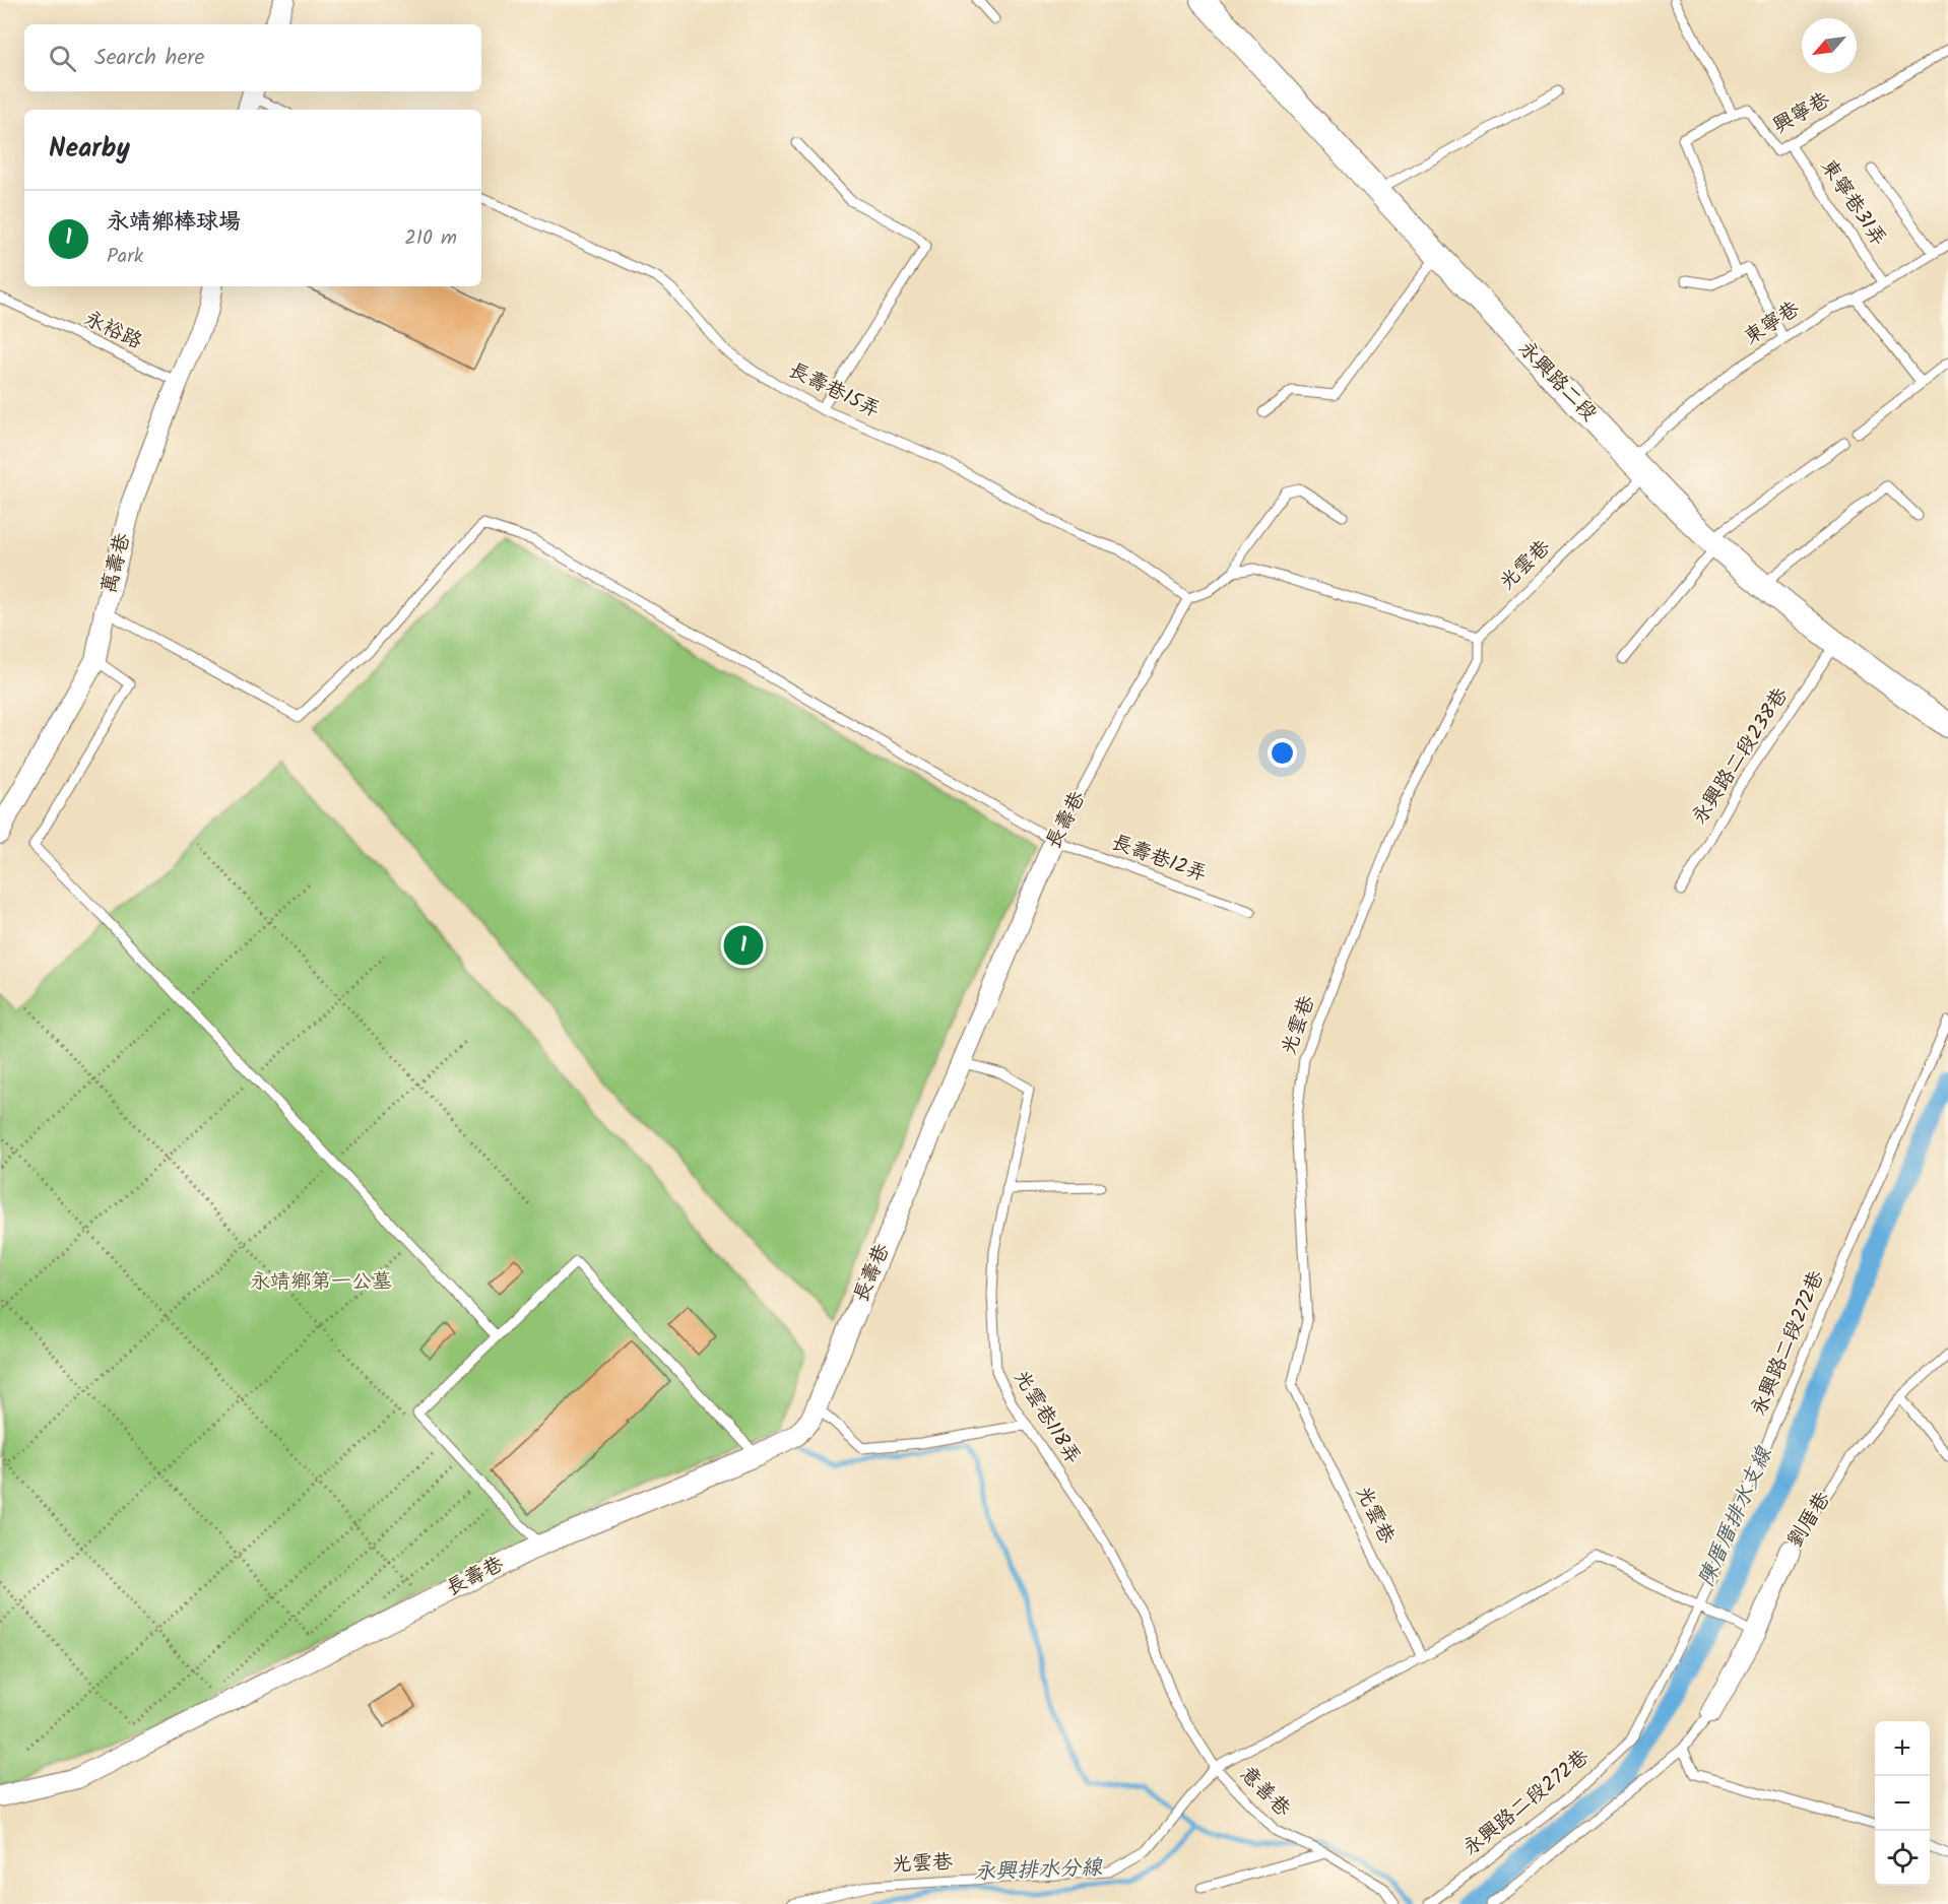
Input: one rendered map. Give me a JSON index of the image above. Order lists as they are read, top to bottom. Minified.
{"streets":{"street":["永興路二段","萬壽巷","長壽巷","劉厝巷"],"lane":["興寧巷","東寧巷31弄","東寧巷","永裕路","長壽巷15弄","光雲巷","永興路二段238巷","長壽巷12弄","永興路二段272巷","光雲巷118弄","意善巷"]},"crossings":[["興寧巷","東寧巷31弄"],["東寧巷31弄","東寧巷"],["東寧巷","永興路二段"],["東寧巷","光雲巷"],["永裕路","萬壽巷"],["永興路二段","光雲巷"],["永興路二段","永興路二段238巷"],["長壽巷15弄","長壽巷"],["萬壽巷","長壽巷12弄"],["光雲巷","永興路二段272巷"],["光雲巷","光雲巷118弄"],["光雲巷","意善巷"],["長壽巷","長壽巷12弄"],["長壽巷","光雲巷118弄"],["光雲巷118弄","意善巷"]],"water":["陳厝厝排水支線","永興排水分線"],"parks":["永靖鄉第一公墓"],"north":"bottom left","page":{"search":"Search here","heading":"Nearby","list":[{"mark":"1","name":"永靖鄉棒球場","note":"Park","value":"210 m"}],"pins":"1","map_buttons":["+","−"]}}
